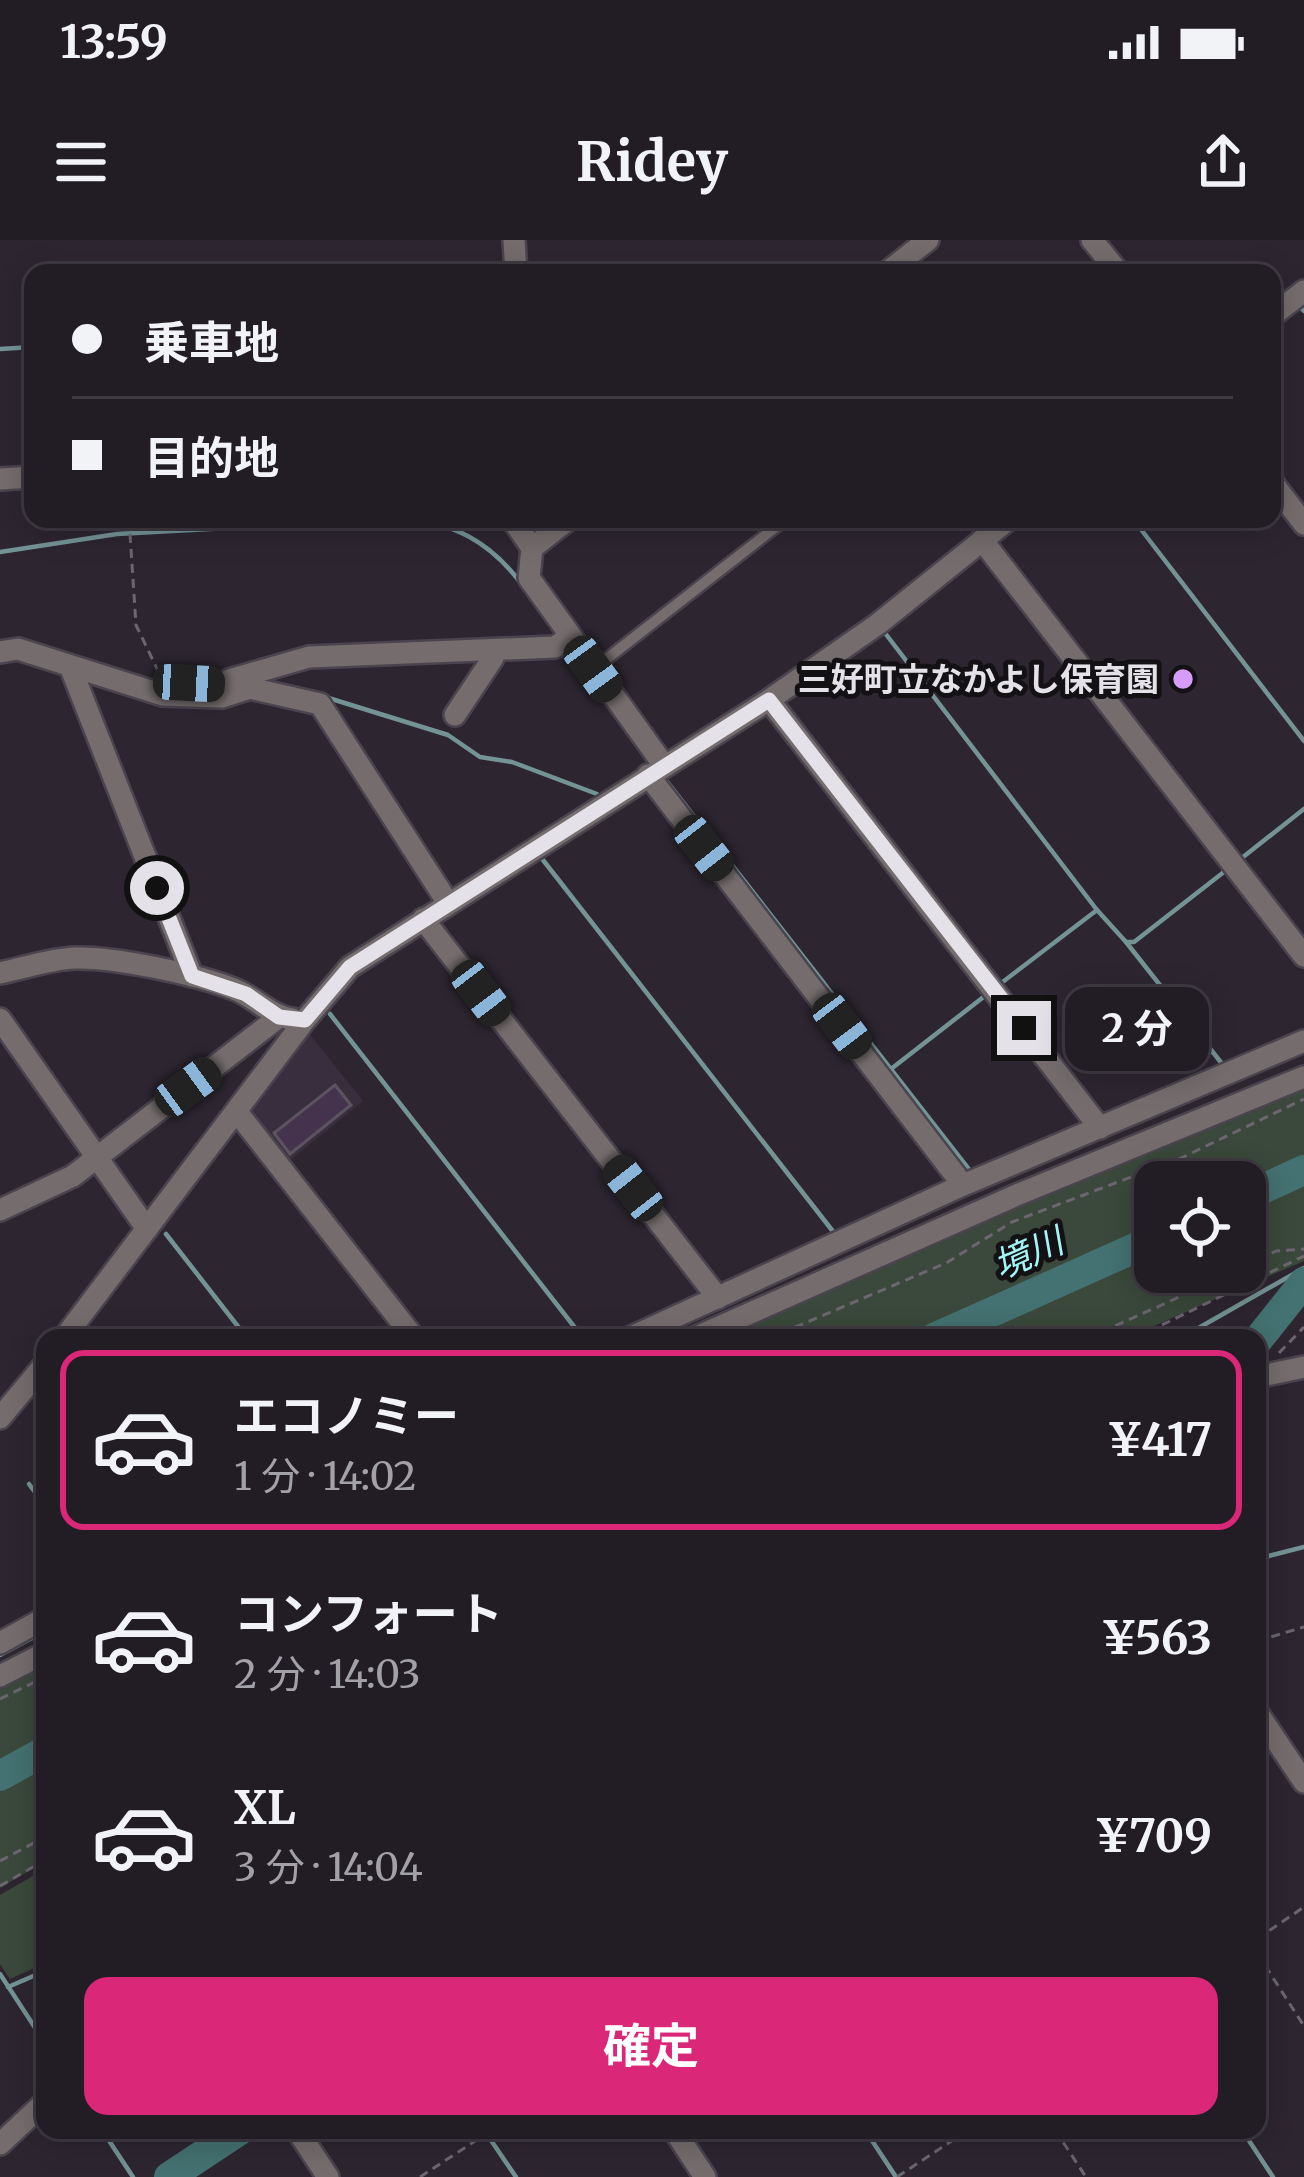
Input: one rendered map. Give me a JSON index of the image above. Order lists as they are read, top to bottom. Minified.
{"water":["境川"],"places":["三好町立なかよし保育園"],"page":{"status":"13:59","header":"Ridey","banner":["乗車地","目的地"],"bubble":"2 分","list":[{"name":"エコノミー","note":"1 分 · 14:02","value":"¥417"},{"name":"コンフォート","note":"2 分 · 14:03","value":"¥563"},{"name":"XL","note":"3 分 · 14:04","value":"¥709"}],"buttons":"確定"}}
